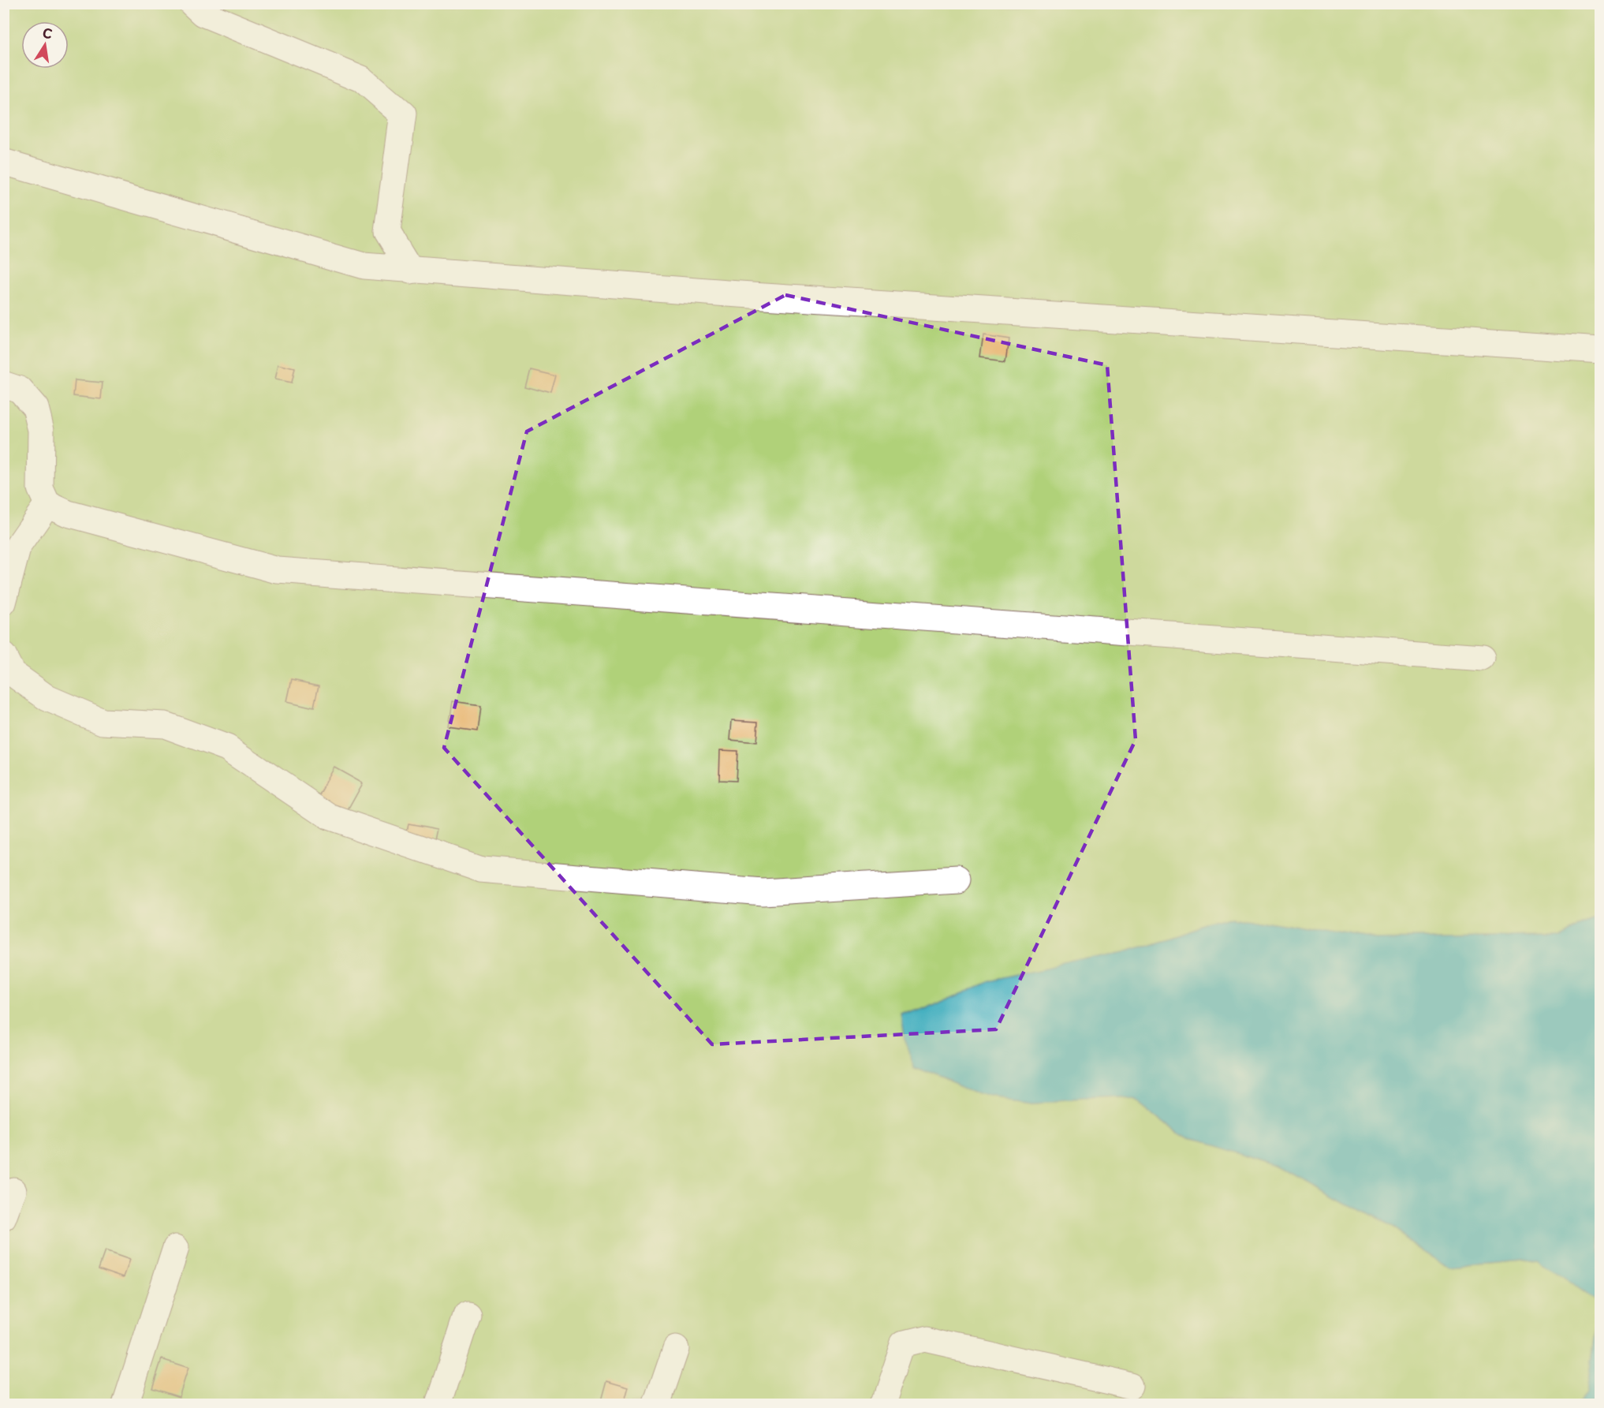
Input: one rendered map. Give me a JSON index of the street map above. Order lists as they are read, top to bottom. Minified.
{"north":"top"}
